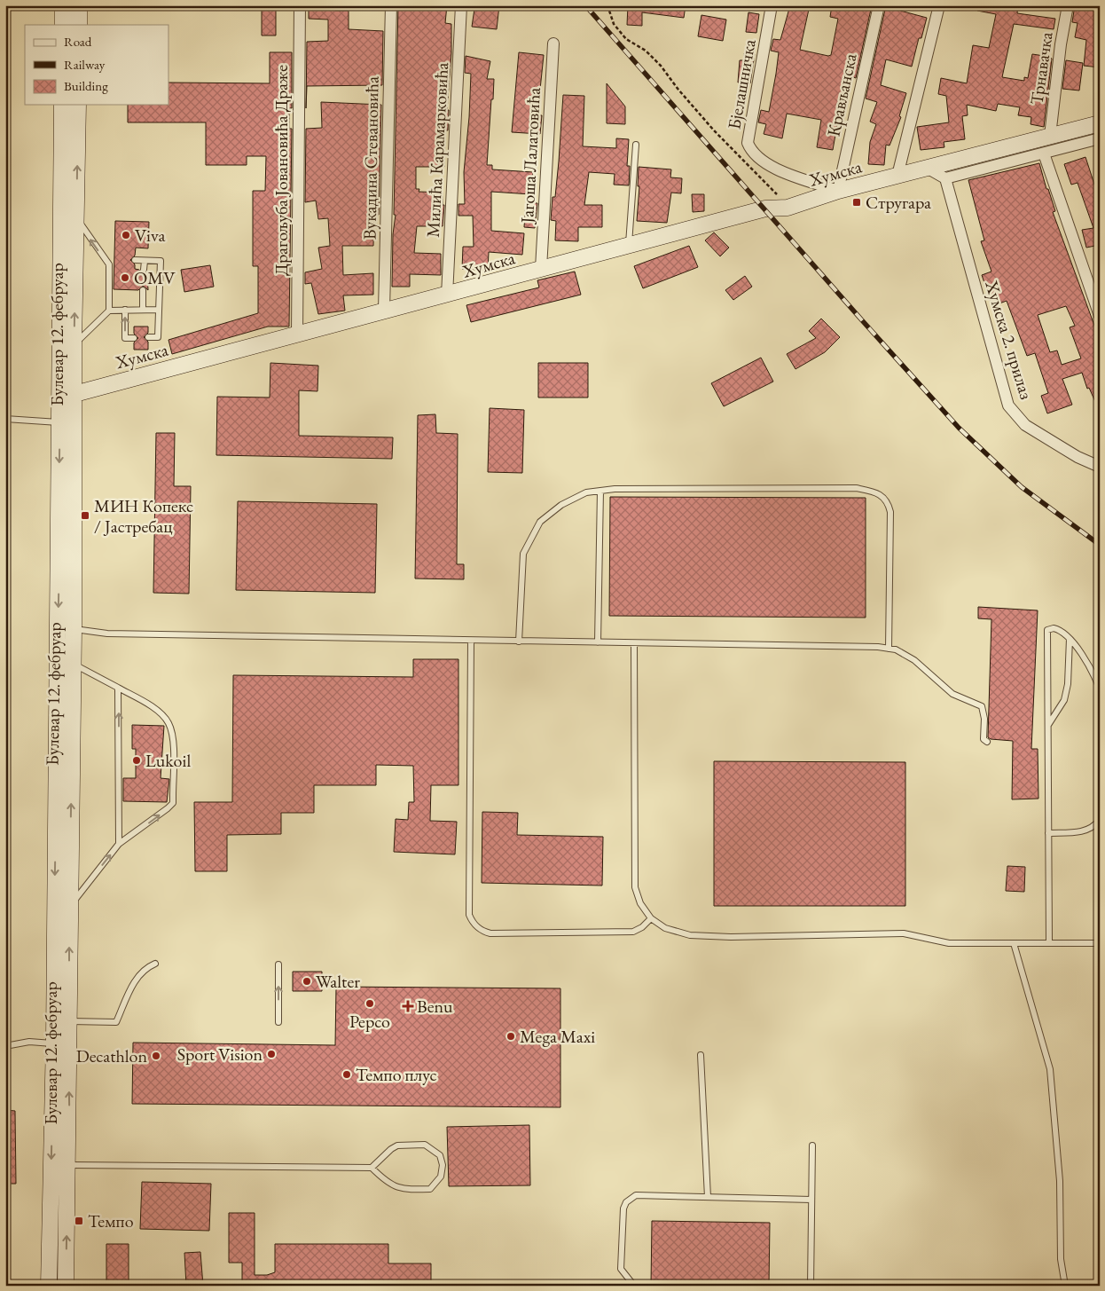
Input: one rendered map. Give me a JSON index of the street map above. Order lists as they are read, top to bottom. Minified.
{"streets":{"main road":["Хумска","Булевар 12. фебруар"],"street":["Трнавачка","Бјелашничка","Крављанска","Милића Карамарковића","Јагоша Лалатовића","Вукадина Стевановића","Драгољуба Јовановића Драже","Хумска 2. прилаз"]},"crossings":[["Трнавачка","Хумска"],["Бјелашничка","Крављанска"],["Бјелашничка","Хумска"],["Крављанска","Хумска"],["Милића Карамарковића","Хумска"],["Јагоша Лалатовића","Хумска"],["Вукадина Стевановића","Хумска"],["Драгољуба Јовановића Драже","Хумска"],["Хумска","Булевар 12. фебруар"]],"places":{"transit":["Стругара","МИН Копекс / Јастребац","Темпо"],"other":["Viva","OMV","Lukoil","Walter","Pepco","Mega Maxi","Sport Vision","Decathlon","Темпо плус"],"health":["Benu"]},"legend":["Road","Railway","Building"]}
